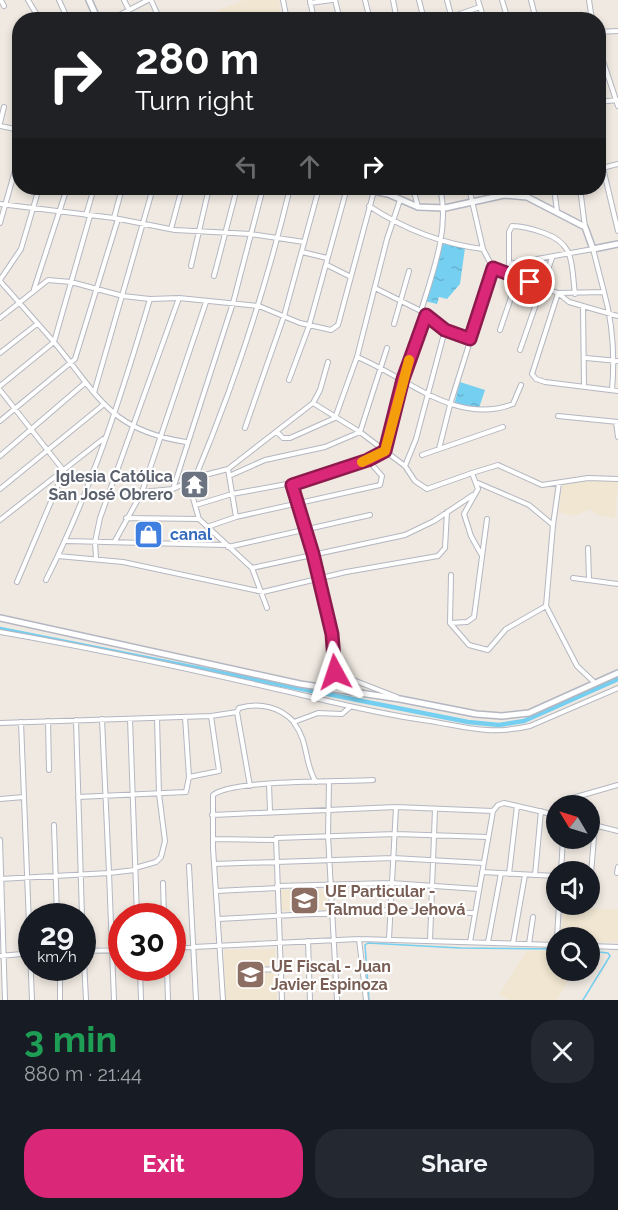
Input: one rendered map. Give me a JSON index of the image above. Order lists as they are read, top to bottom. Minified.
{"places":{"temple":["Iglesia Católica San José Obrero"],"shop":["canal"],"school or university":["UE Particular - Talmud De Jehová","UE Fiscal - Juan Javier Espinoza"]},"north":"top left","page":{"turn":["280 m","Turn right"],"speed":"29 km/h","limit":"30","heading":["3 min","880 m · 21:44"],"buttons":["Exit","Share"]}}
